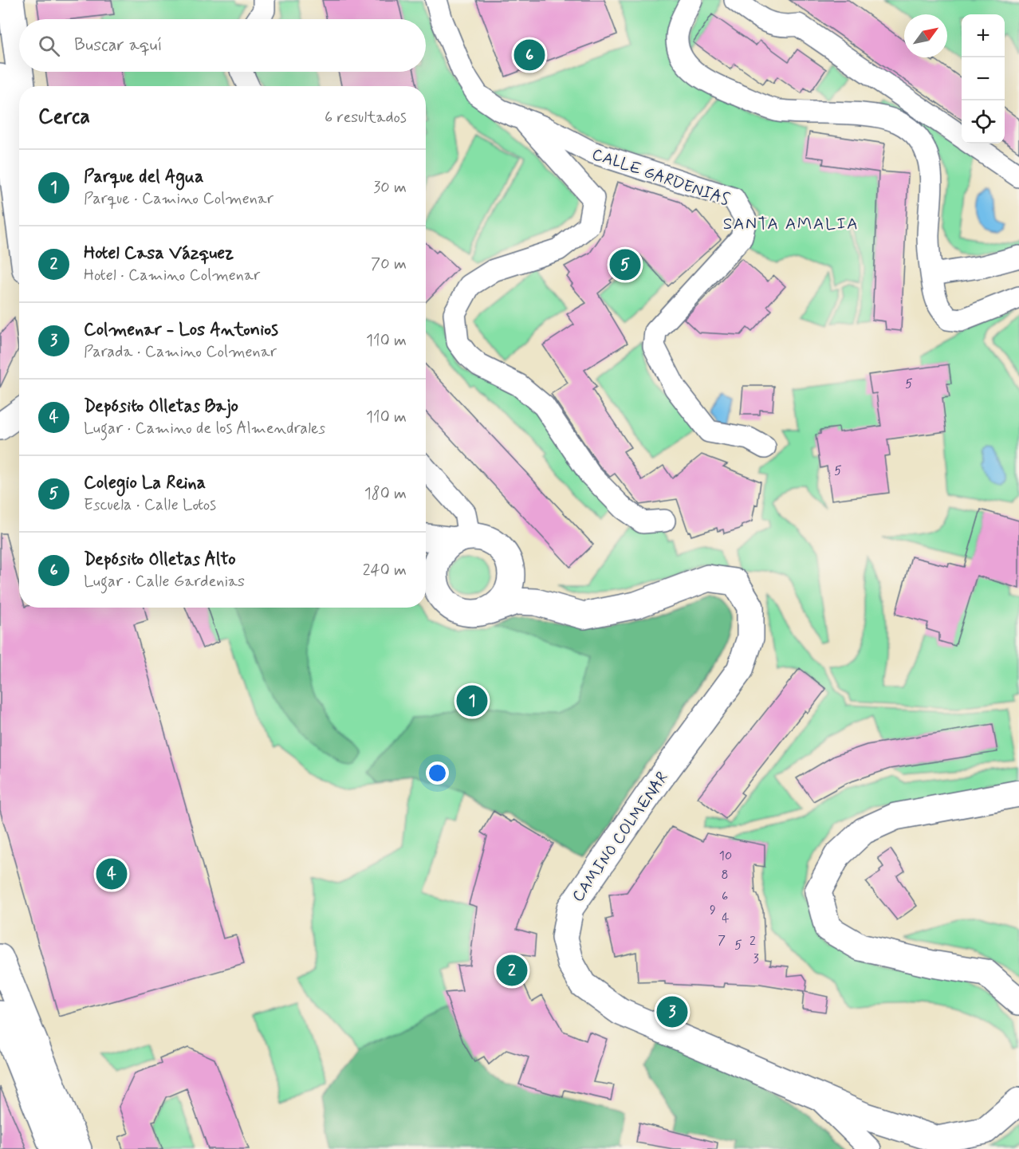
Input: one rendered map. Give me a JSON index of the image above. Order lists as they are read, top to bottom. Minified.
{"streets":{"main road":["CAMINO COLMENAR"],"street":["CALLE GARDENIAS"]},"districts":["SANTA AMALIA"],"house_numbers":["5","5","10","8","6","9","4","7","2","5","3"],"north":"top right","page":{"map_buttons":["+","−"],"search":"Buscar aquí","pins":["6","5","1","4","2","3"],"heading":["Cerca","6 resultados"],"list":[{"mark":"1","name":"Parque del Agua","note":"Parque · Camino Colmenar","value":"30 m"},{"mark":"2","name":"Hotel Casa Vázquez","note":"Hotel · Camino Colmenar","value":"70 m"},{"mark":"3","name":"Colmenar - Los Antonios","note":"Parada · Camino Colmenar","value":"110 m"},{"mark":"4","name":"Depósito Olletas Bajo","note":"Lugar · Camino de los Almendrales","value":"110 m"},{"mark":"5","name":"Colegio La Reina","note":"Escuela · Calle Lotos","value":"180 m"},{"mark":"6","name":"Depósito Olletas Alto","note":"Lugar · Calle Gardenias","value":"240 m"}]}}
